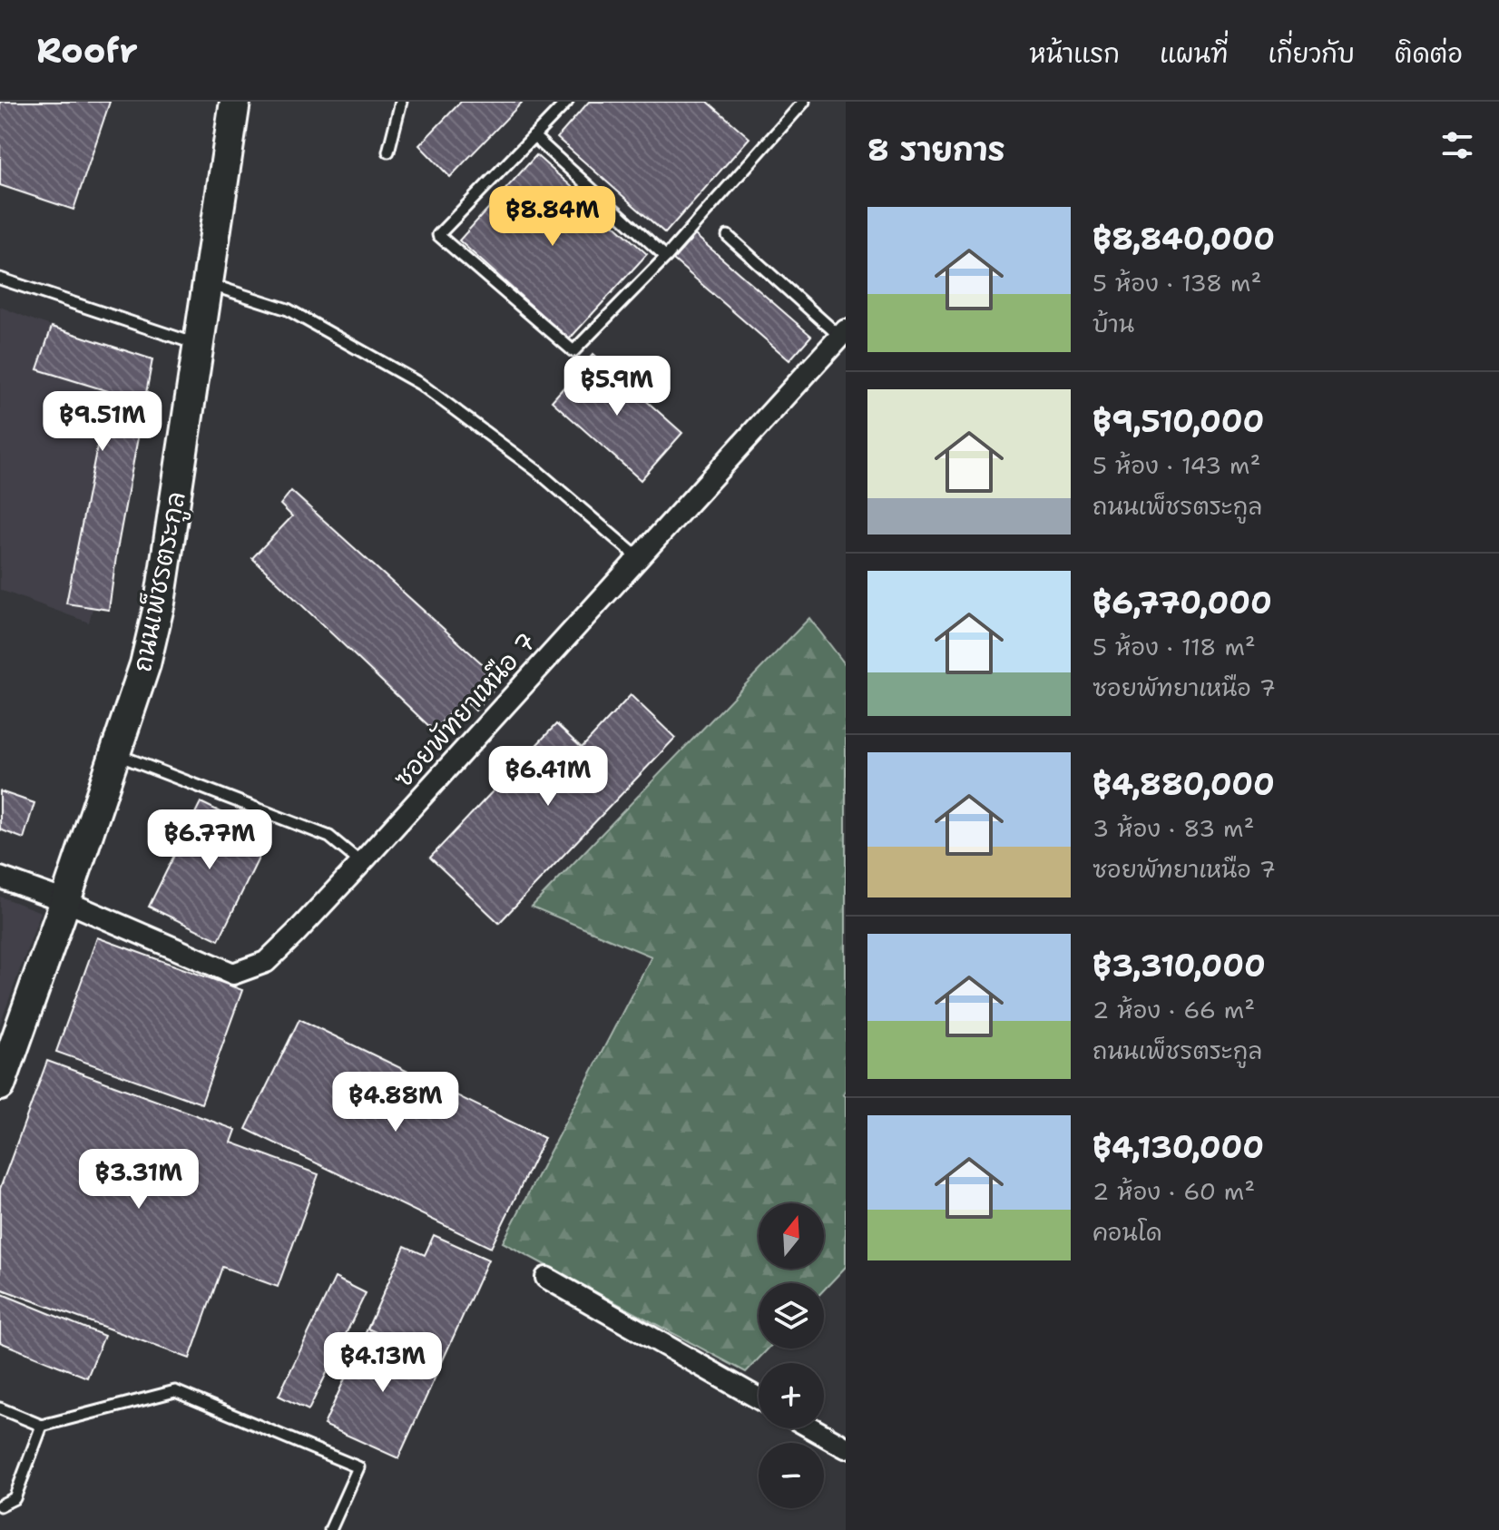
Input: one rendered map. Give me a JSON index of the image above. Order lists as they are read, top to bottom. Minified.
{"streets":{"street":["ถนนเพ็ชรตระกูล","ซอยพัทยาเหนือ 7"]},"crossings":[["ถนนเพ็ชรตระกูล","ซอยพัทยาเหนือ 7"]],"north":"top","page":{"header":"Roofr","nav":["หน้าแรก","แผนที่","เกี่ยวกับ","ติดต่อ"],"heading":"8 รายการ","price":["฿8.84M","฿5.9M","฿9.51M","฿6.41M","฿6.77M","฿4.88M","฿3.31M","฿4.13M"],"list":[{"name":"฿8,840,000","note":"5 ห้อง · 138 m² · บ้าน"},{"name":"฿9,510,000","note":"5 ห้อง · 143 m² · ถนนเพ็ชรตระกูล"},{"name":"฿6,770,000","note":"5 ห้อง · 118 m² · ซอยพัทยาเหนือ 7"},{"name":"฿4,880,000","note":"3 ห้อง · 83 m² · ซอยพัทยาเหนือ 7"},{"name":"฿3,310,000","note":"2 ห้อง · 66 m² · ถนนเพ็ชรตระกูล"},{"name":"฿4,130,000","note":"2 ห้อง · 60 m² · คอนโด"}],"map_buttons":["+","−"]}}
